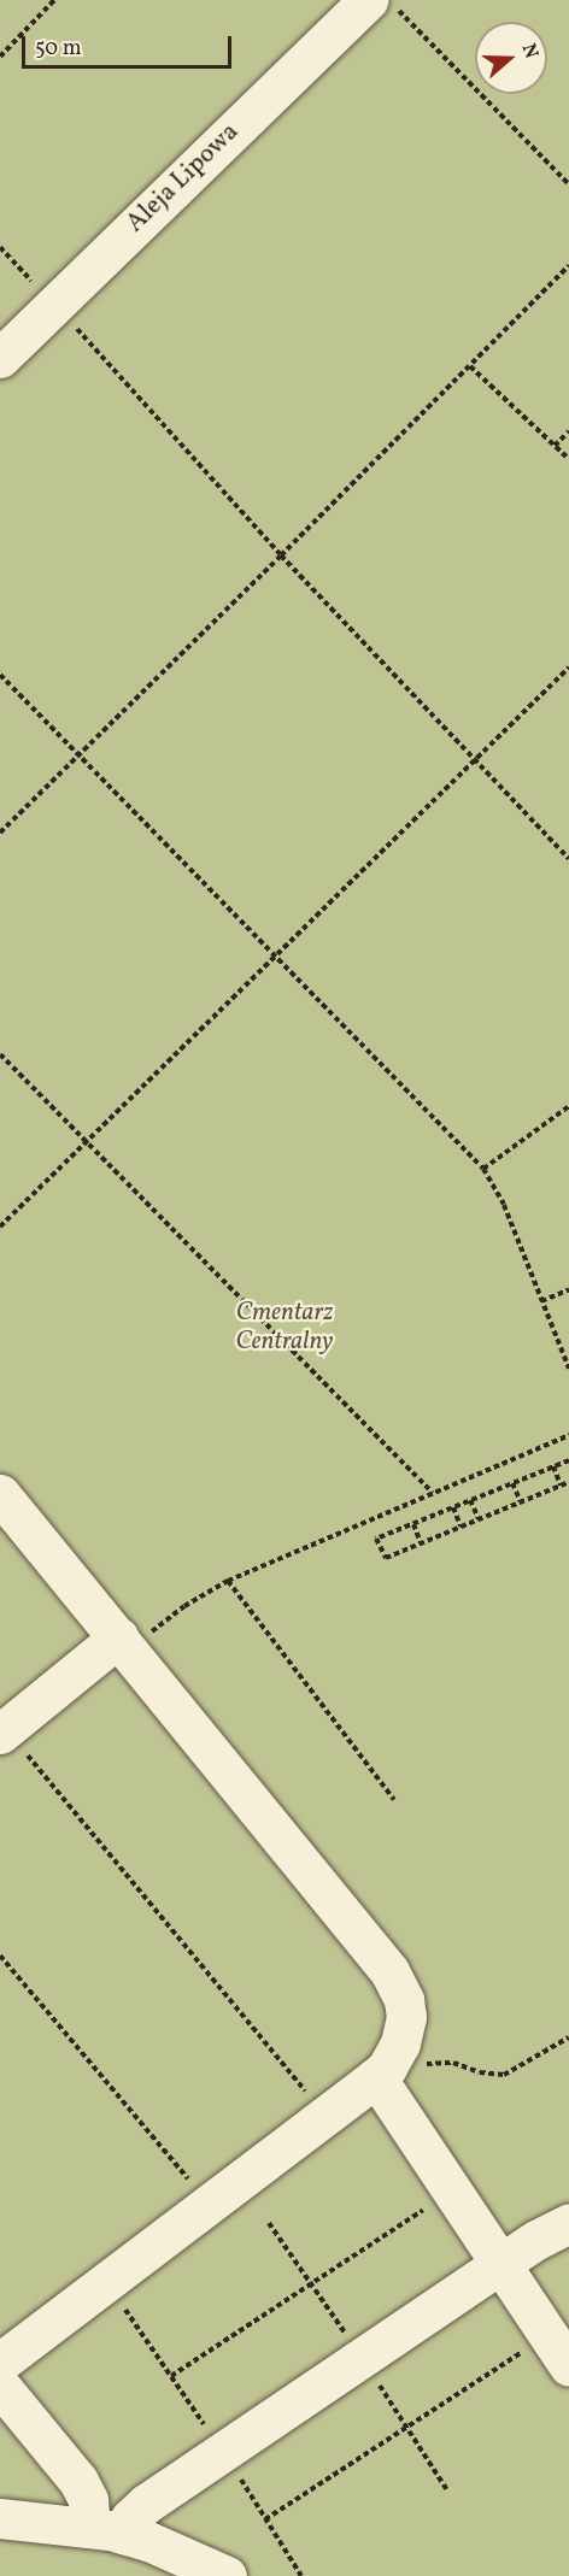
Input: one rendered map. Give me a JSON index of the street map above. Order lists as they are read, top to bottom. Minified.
{"streets":{"street":["Aleja Lipowa"]},"parks":["Cmentarz Centralny"],"scale_bar":"50 m","north":"right"}
